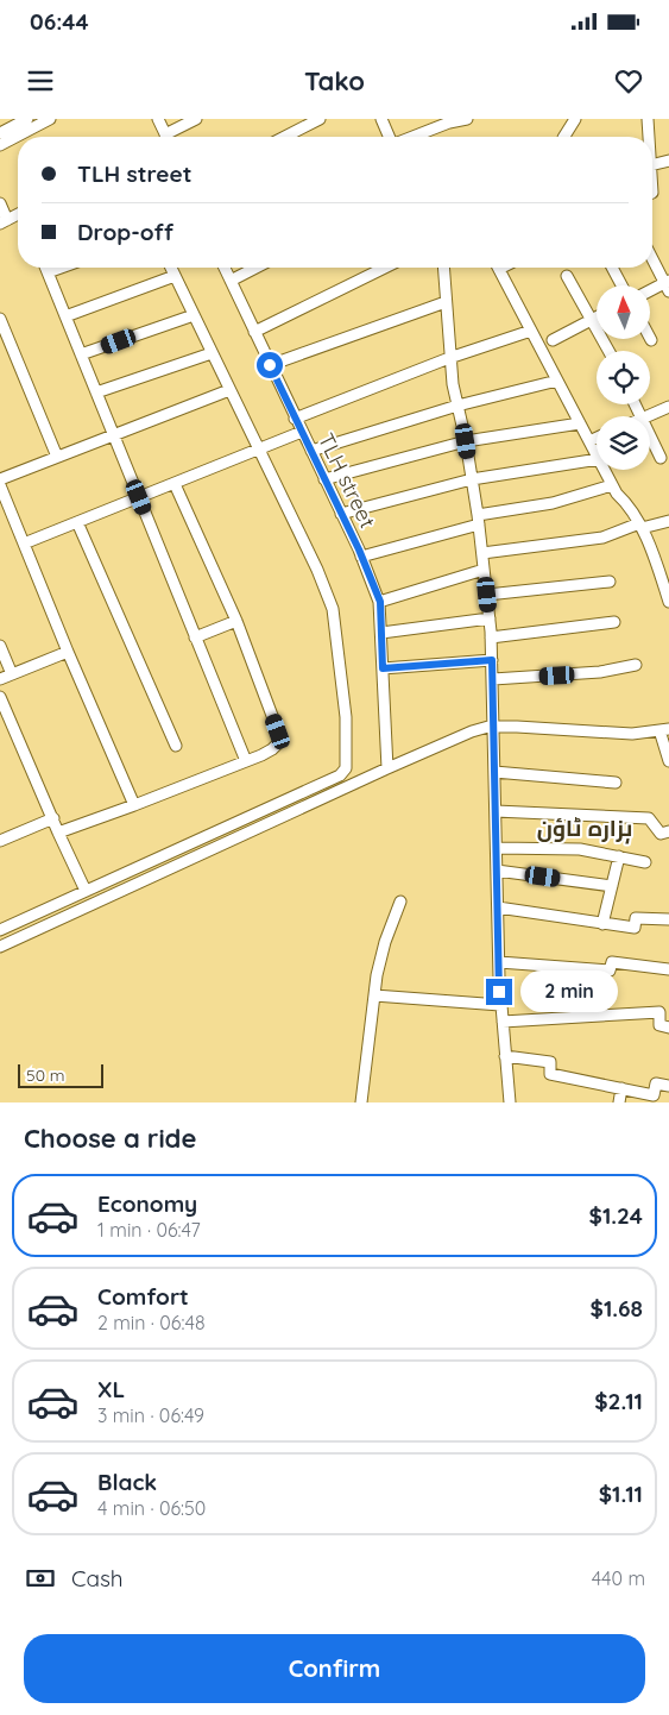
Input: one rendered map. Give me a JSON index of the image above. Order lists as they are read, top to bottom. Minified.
{"streets":{"street":["TLH street"]},"districts":["ہزارہ ٹاؤن"],"scale_bar":"50 m","north":"top","page":{"status":"06:44","header":"Tako","banner":["TLH street","Drop-off"],"bubble":"2 min","scale":"50 m","heading":"Choose a ride","list":[{"name":"Economy","note":"1 min · 06:47","value":"$1.24"},{"name":"Comfort","note":"2 min · 06:48","value":"$1.68"},{"name":"XL","note":"3 min · 06:49","value":"$2.11"},{"name":"Black","note":"4 min · 06:50","value":"$1.11"}],"pay":["Cash","440 m"],"buttons":"Confirm"}}
